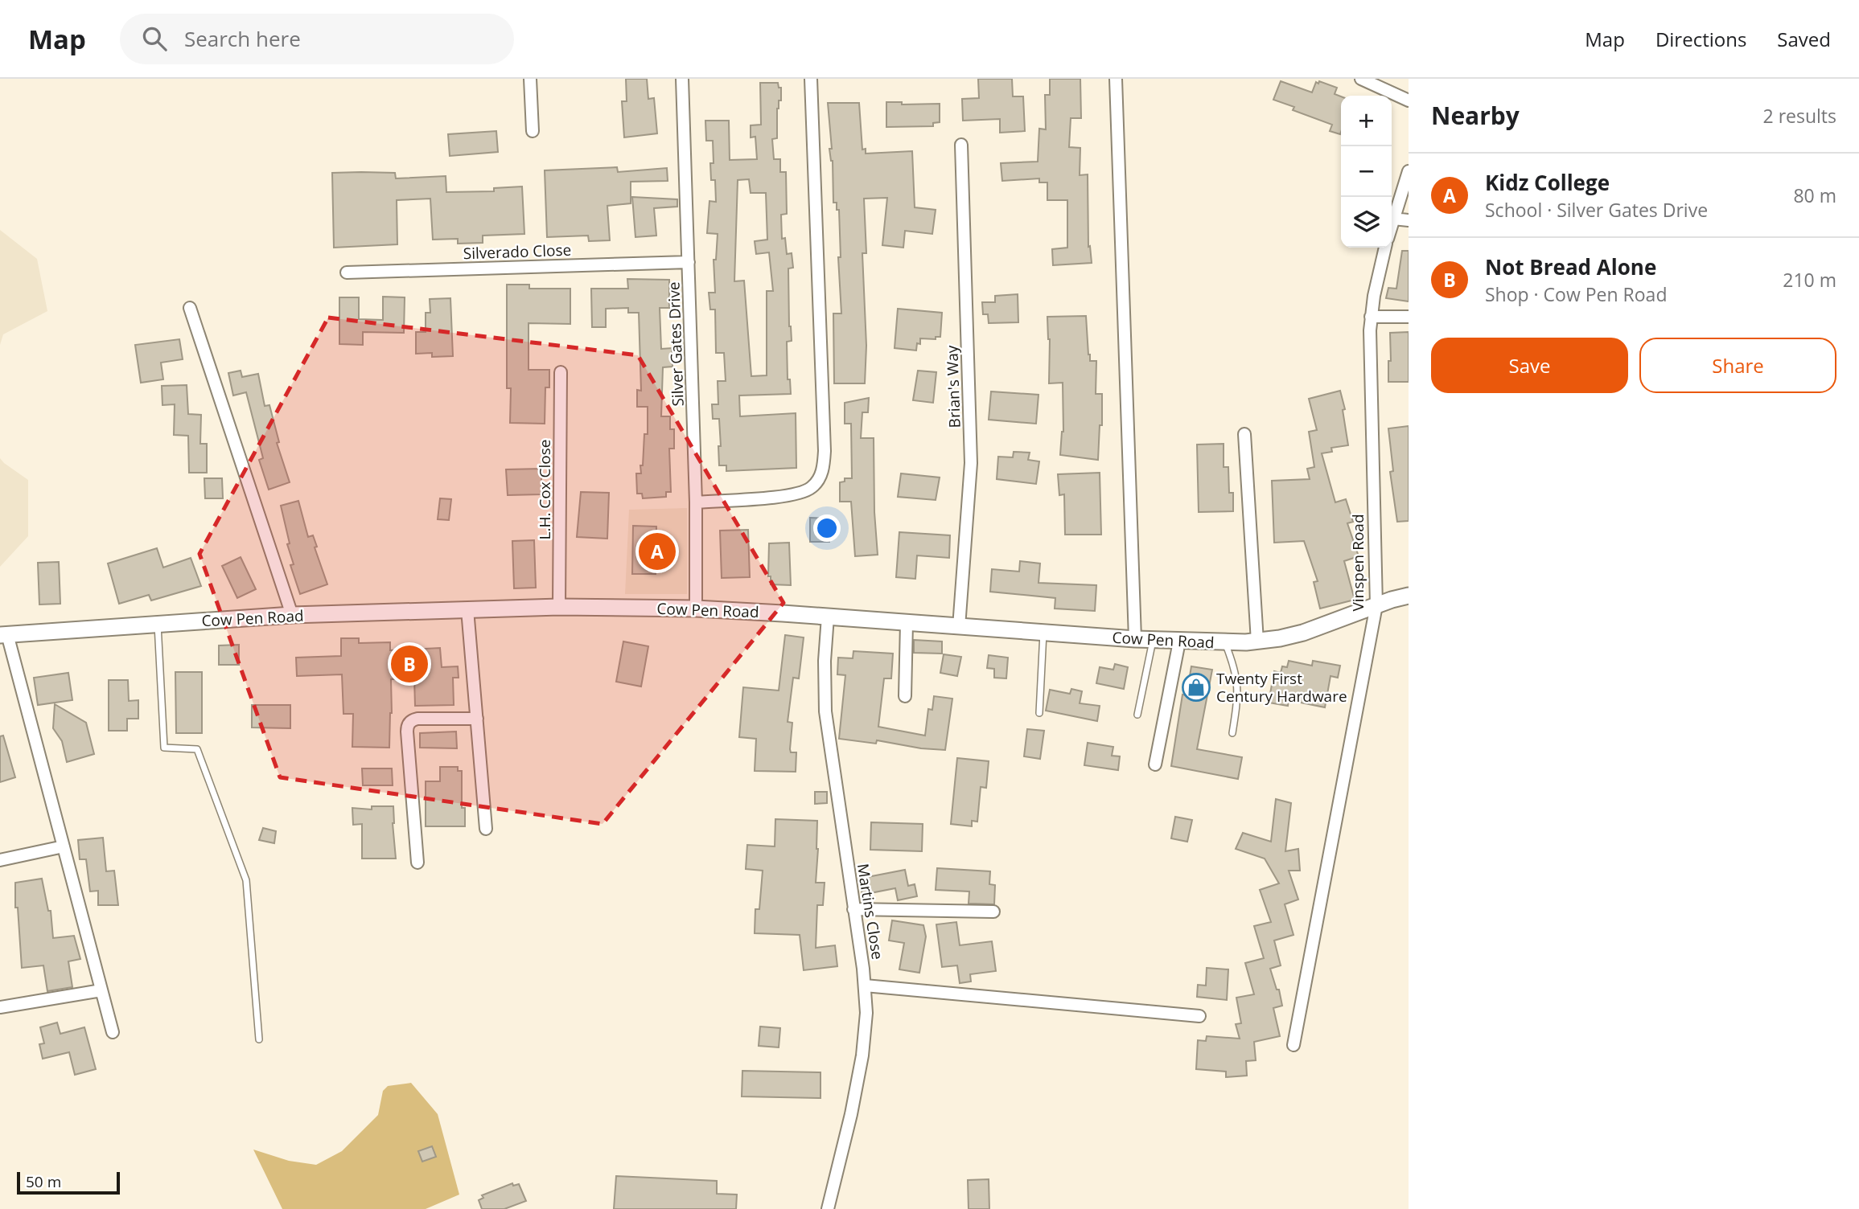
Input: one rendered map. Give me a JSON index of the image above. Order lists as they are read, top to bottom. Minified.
{"streets":{"main road":["Cow Pen Road"],"street":["Silverado Close","Silver Gates Drive","Brian's Way","L.H. Cox Close","Vinspen Road","Martins Close"]},"crossings":[["Silverado Close","Silver Gates Drive"],["Silver Gates Drive","Cow Pen Road"],["Brian's Way","Cow Pen Road"],["L.H. Cox Close","Cow Pen Road"],["Vinspen Road","Cow Pen Road"],["Cow Pen Road","Martins Close"]],"places":{"shop":["Twenty First Century Hardware"]},"scale_bar":"50 m","page":{"header":"Map","search":"Search here","nav":["Map","Directions","Saved"],"heading":["Nearby","2 results"],"map_buttons":["+","−"],"list":[{"mark":"A","name":"Kidz College","note":"School · Silver Gates Drive","value":"80 m"},{"mark":"B","name":"Not Bread Alone","note":"Shop · Cow Pen Road","value":"210 m"}],"buttons":["Save","Share"],"pins":["A","B"],"scale":"50 m"}}
